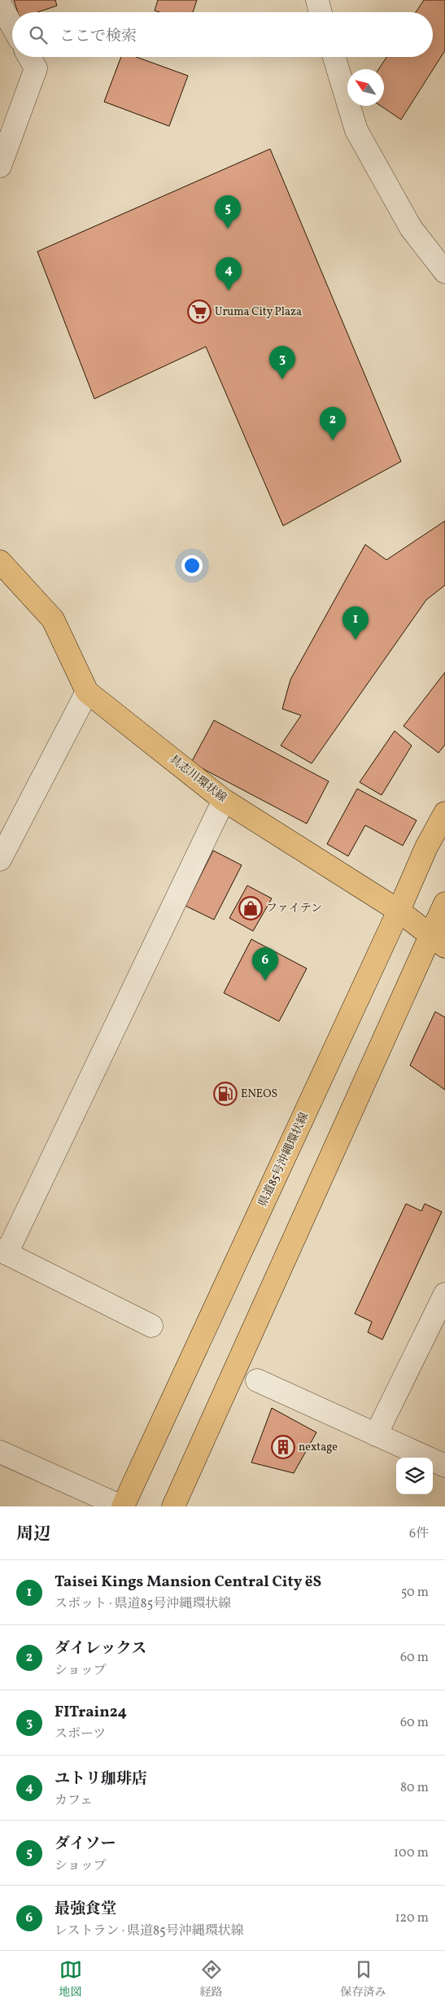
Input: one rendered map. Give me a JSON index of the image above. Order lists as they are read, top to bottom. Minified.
{"streets":{"main road":["具志川環状線","県道85号沖縄環状線"]},"crossings":[["具志川環状線","県道85号沖縄環状線"]],"places":{"supermarket":["Uruma City Plaza"],"shop":["ファイテン"],"fuel station":["ENEOS"],"building":["nextage"]},"north":"top left","page":{"search":"ここで検索","pins":["5","4","3","2","1","6"],"heading":["周辺","6件"],"list":[{"mark":"1","name":"Taisei Kings Mansion Central City ëS","note":"スポット · 県道85号沖縄環状線","value":"50 m"},{"mark":"2","name":"ダイレックス","note":"ショップ","value":"60 m"},{"mark":"3","name":"FITrain24","note":"スポーツ","value":"60 m"},{"mark":"4","name":"ユトリ珈琲店","note":"カフェ","value":"80 m"},{"mark":"5","name":"ダイソー","note":"ショップ","value":"100 m"},{"mark":"6","name":"最強食堂","note":"レストラン · 県道85号沖縄環状線","value":"120 m"}],"nav":["地図","経路","保存済み"]}}
